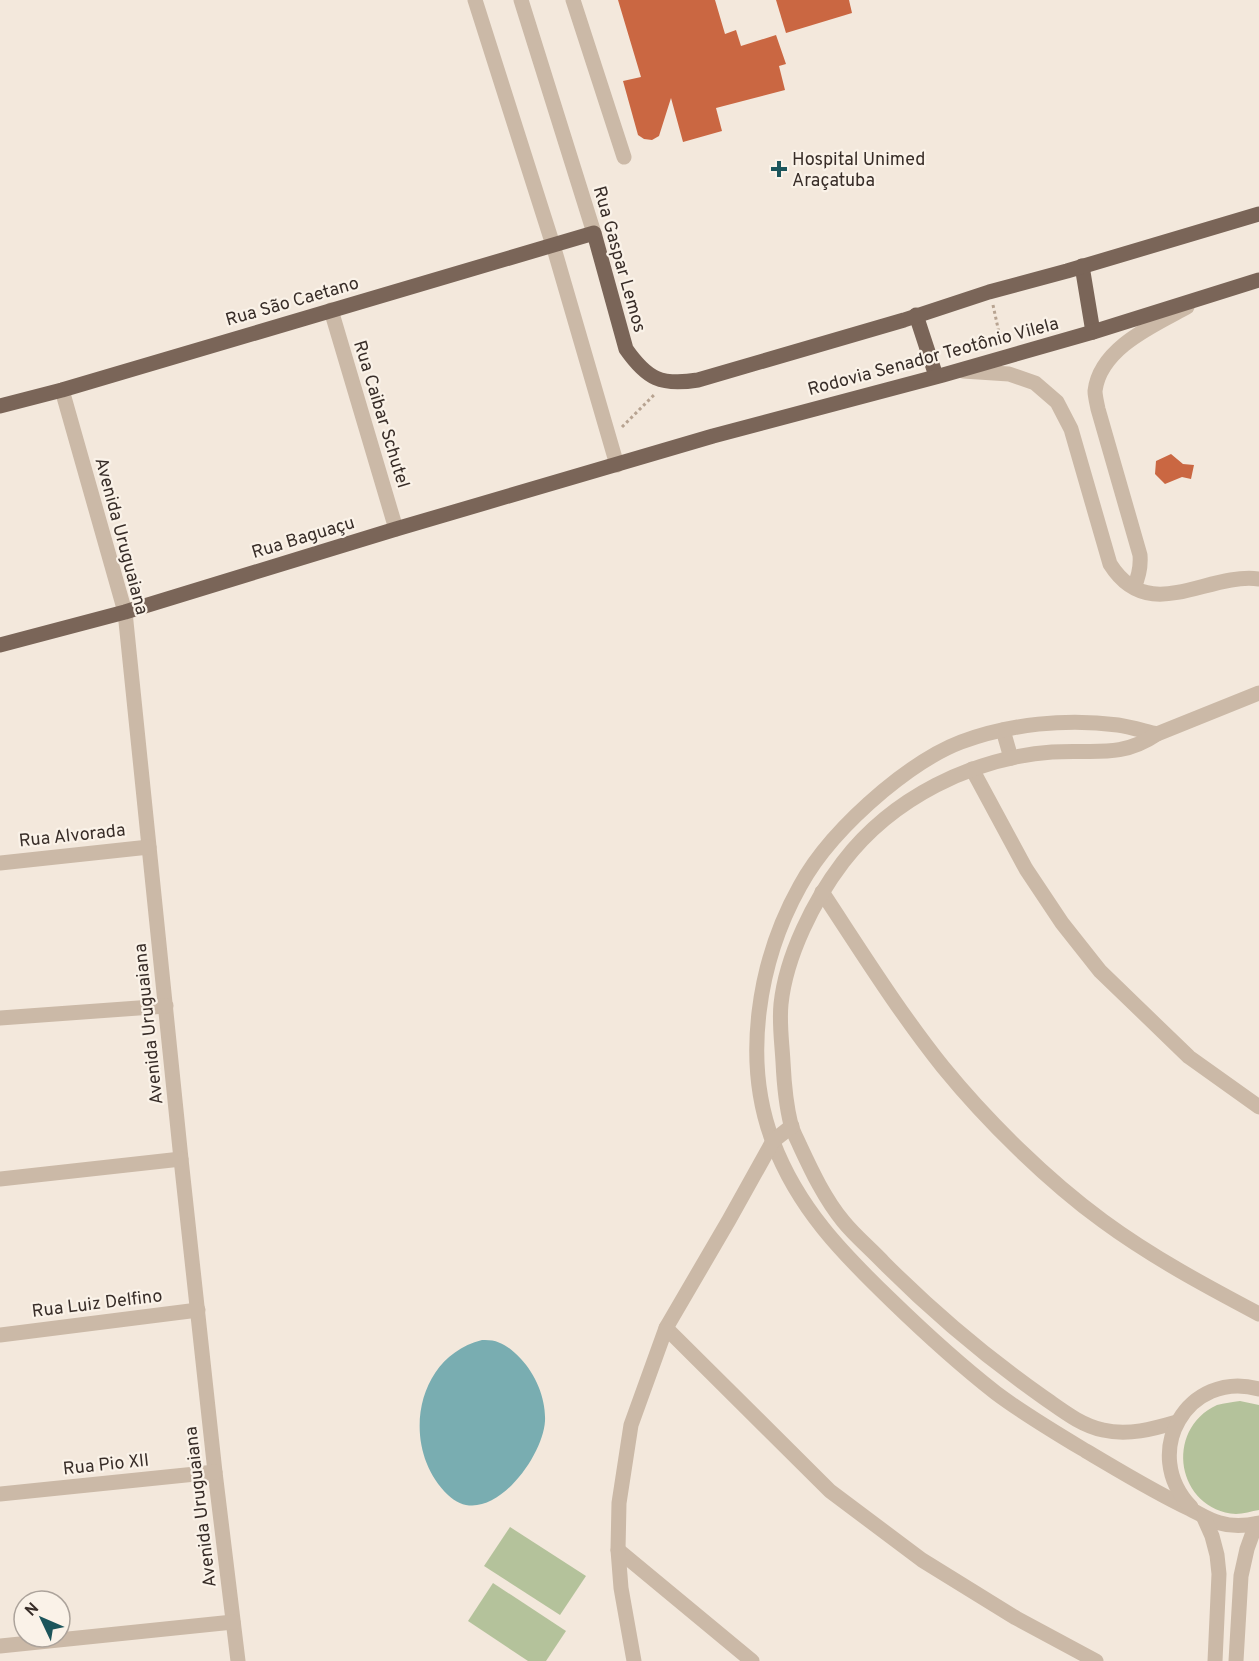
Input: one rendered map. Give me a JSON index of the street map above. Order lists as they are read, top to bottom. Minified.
{"streets":{"main road":["Rua Gaspar Lemos","Rua São Caetano","Rodovia Senador Teotônio Vilela","Rua Baguaçu"],"street":["Rua Caibar Schutel","Avenida Uruguaiana","Rua Alvorada","Rua Luiz Delfino","Rua Pio XII"]},"crossings":[["Rua Gaspar Lemos","Rua São Caetano"],["Rua São Caetano","Rua Caibar Schutel"],["Rua São Caetano","Avenida Uruguaiana"],["Rodovia Senador Teotônio Vilela","Rua Baguaçu"],["Rua Caibar Schutel","Rua Baguaçu"],["Avenida Uruguaiana","Rua Baguaçu"],["Avenida Uruguaiana","Rua Alvorada"],["Avenida Uruguaiana","Rua Luiz Delfino"],["Avenida Uruguaiana","Rua Pio XII"]],"places":{"health":["Hospital Unimed Araçatuba"]},"north":"top left"}
